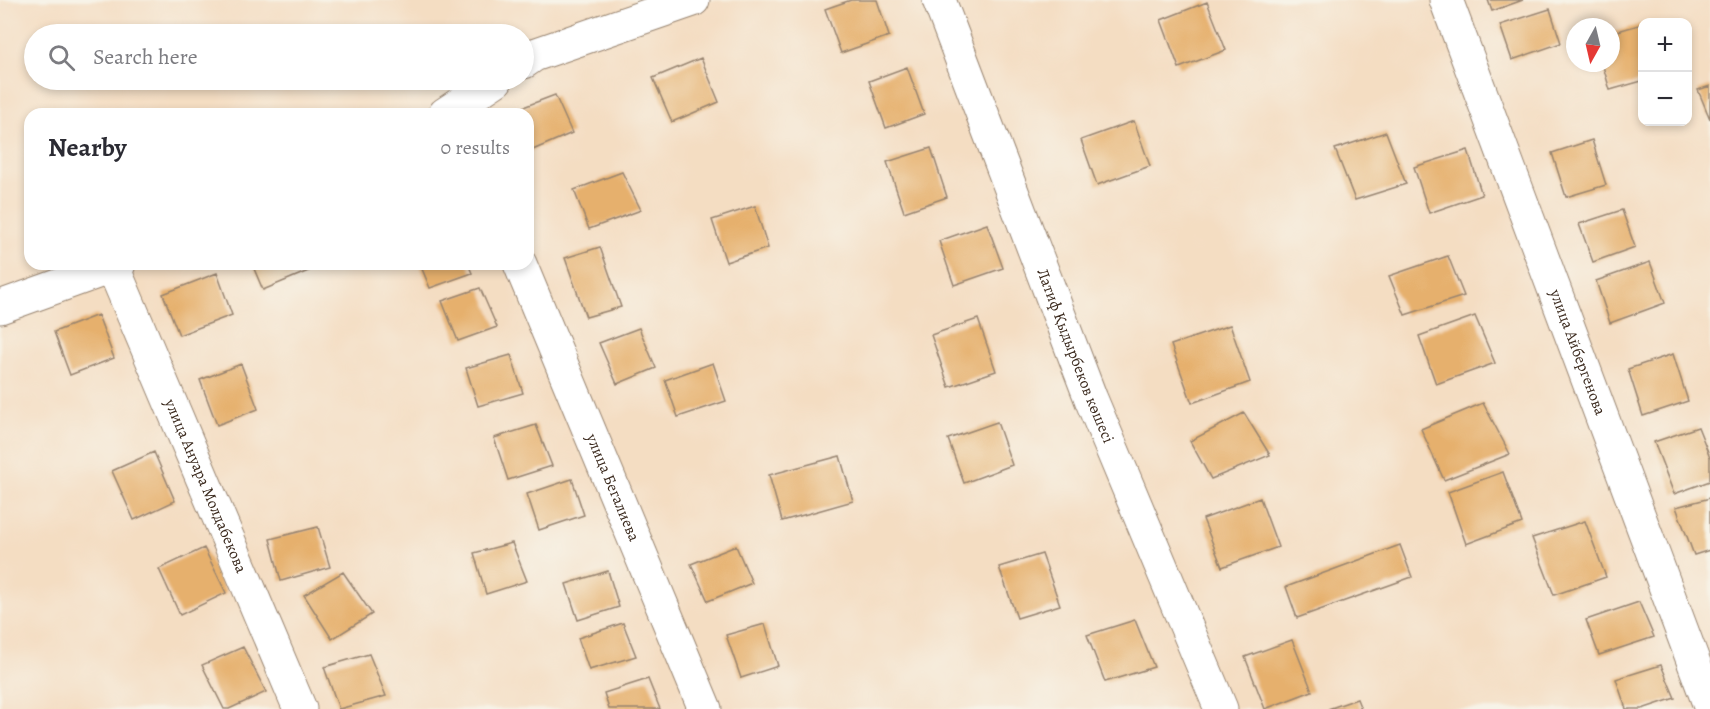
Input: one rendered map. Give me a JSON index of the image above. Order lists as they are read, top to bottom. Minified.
{"streets":{"street":["улица Айбергенова","Латиф Қыдырбеков көшесі","улица Ануара Молдабекова","улица Бегалиева"]},"north":"bottom","page":{"map_buttons":["+","−"],"search":"Search here","heading":["Nearby","0 results"]}}
